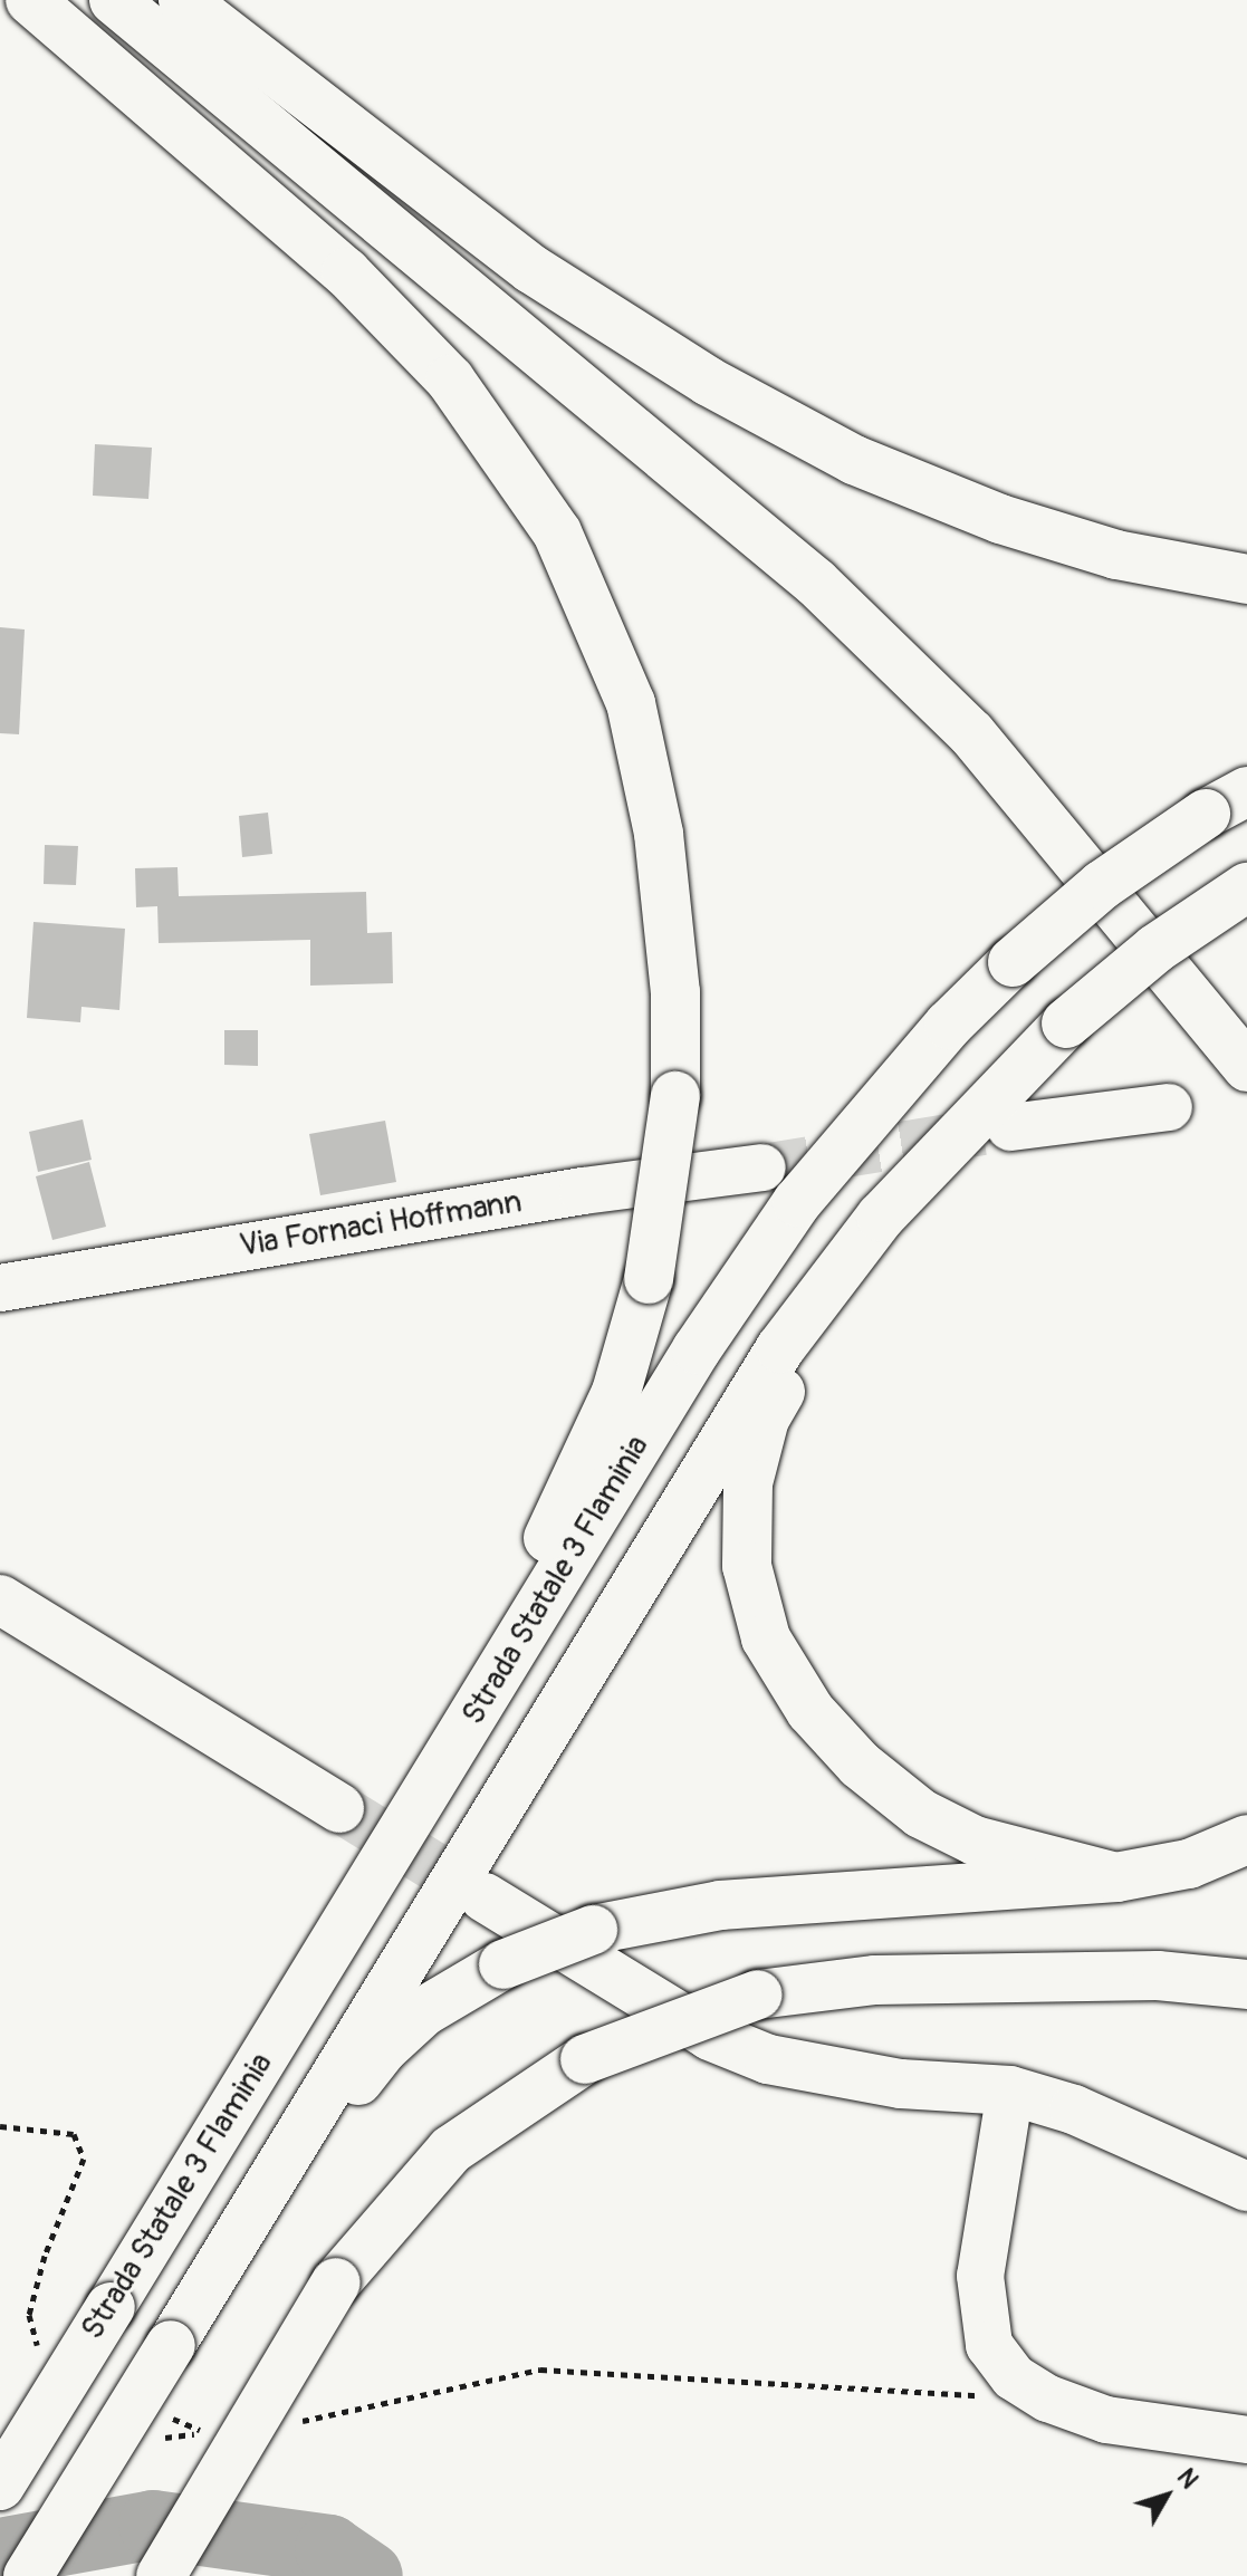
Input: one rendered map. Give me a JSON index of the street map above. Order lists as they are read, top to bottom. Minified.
{"streets":{"main road":["Strada Statale 3 Flaminia"],"street":["Via Fornaci Hoffmann"]},"north":"top right"}
